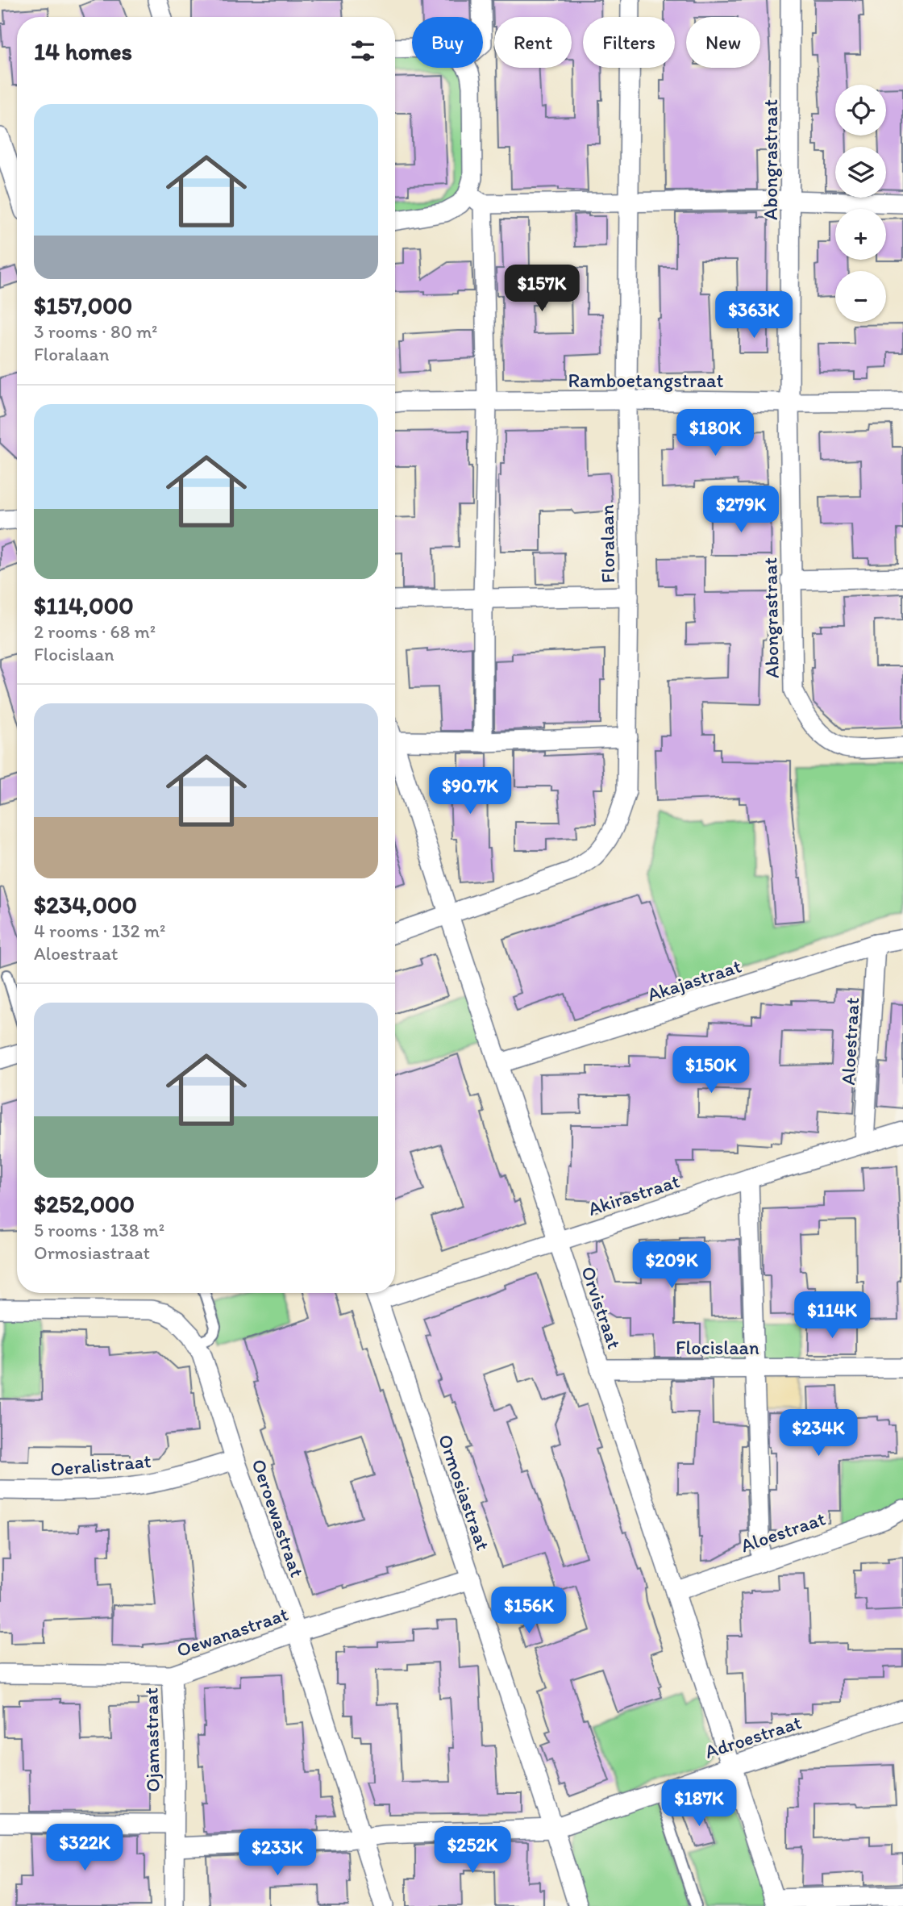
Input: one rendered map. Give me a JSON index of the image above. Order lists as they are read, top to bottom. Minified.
{"streets":{"street":["Abongrastraat","Ramboetangstraat","Floralaan","Akajastraat","Aloestraat","Akirastraat","Orvistraat","Flocislaan","Oeralistraat","Ormosiastraat","Oeroewastraat","Oewanastraat","Adroestraat","Ojamastraat"]},"crossings":[["Abongrastraat","Ramboetangstraat"],["Ramboetangstraat","Floralaan"],["Floralaan","Orvistraat"],["Akajastraat","Aloestraat"],["Akajastraat","Orvistraat"],["Aloestraat","Akirastraat"],["Aloestraat","Orvistraat"],["Akirastraat","Orvistraat"],["Orvistraat","Flocislaan"],["Orvistraat","Adroestraat"],["Oeralistraat","Oeroewastraat"],["Ormosiastraat","Oewanastraat"],["Ormosiastraat","Adroestraat"],["Oeroewastraat","Oewanastraat"],["Oeroewastraat","Adroestraat"],["Oewanastraat","Ojamastraat"],["Adroestraat","Ojamastraat"]],"page":{"chip":["Buy","Rent","Filters","New"],"heading":"14 homes","map_buttons":["+","−"],"list":[{"name":"$157,000","note":"3 rooms · 80 m² · Floralaan"},{"name":"$114,000","note":"2 rooms · 68 m² · Flocislaan"},{"name":"$234,000","note":"4 rooms · 132 m² · Aloestraat"},{"name":"$252,000","note":"5 rooms · 138 m² · Ormosiastraat"}],"price":["$157K","$363K","$180K","$279K","$90.7K","$150K","$209K","$114K","$234K","$156K","$187K","$322K","$252K","$233K"]}}
